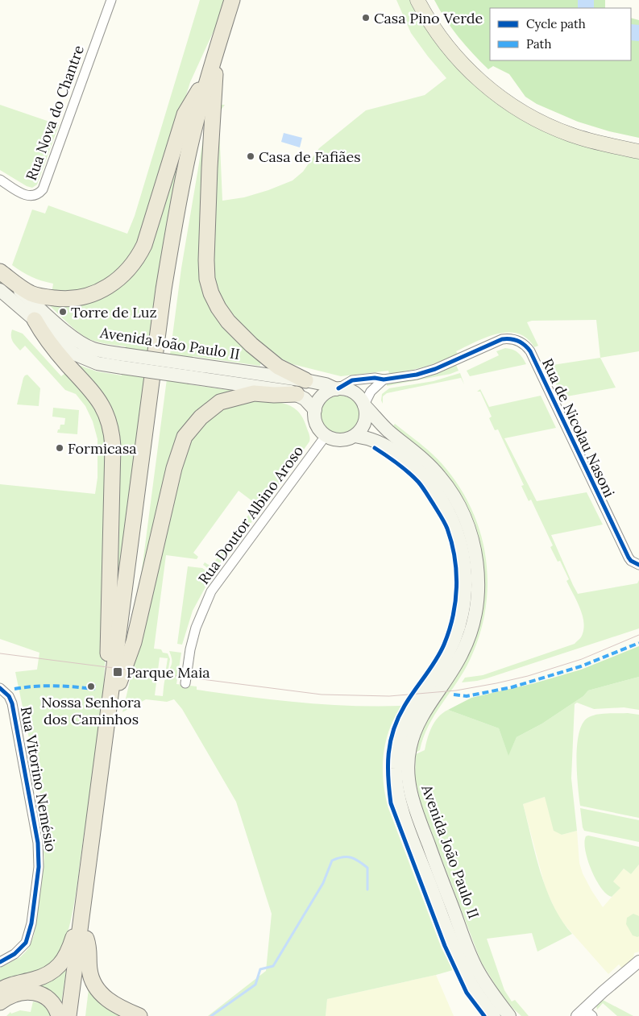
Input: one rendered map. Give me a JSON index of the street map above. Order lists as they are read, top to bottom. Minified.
{"streets":{"main road":["Avenida João Paulo II"],"street":["Rua Nova do Chantre","Rua de Nicolau Nasoni","Rua Doutor Albino Aroso","Rua Vitorino Nemésio"]},"crossings":[["Avenida João Paulo II","Rua de Nicolau Nasoni"],["Avenida João Paulo II","Rua Doutor Albino Aroso"],["Rua de Nicolau Nasoni","Rua Doutor Albino Aroso"]],"places":{"other":["Casa Pino Verde","Casa de Fafiães","Torre de Luz","Formicasa","Nossa Senhora dos Caminhos"],"transit":["Parque Maia"]},"legend":["Cycle path","Path"]}
